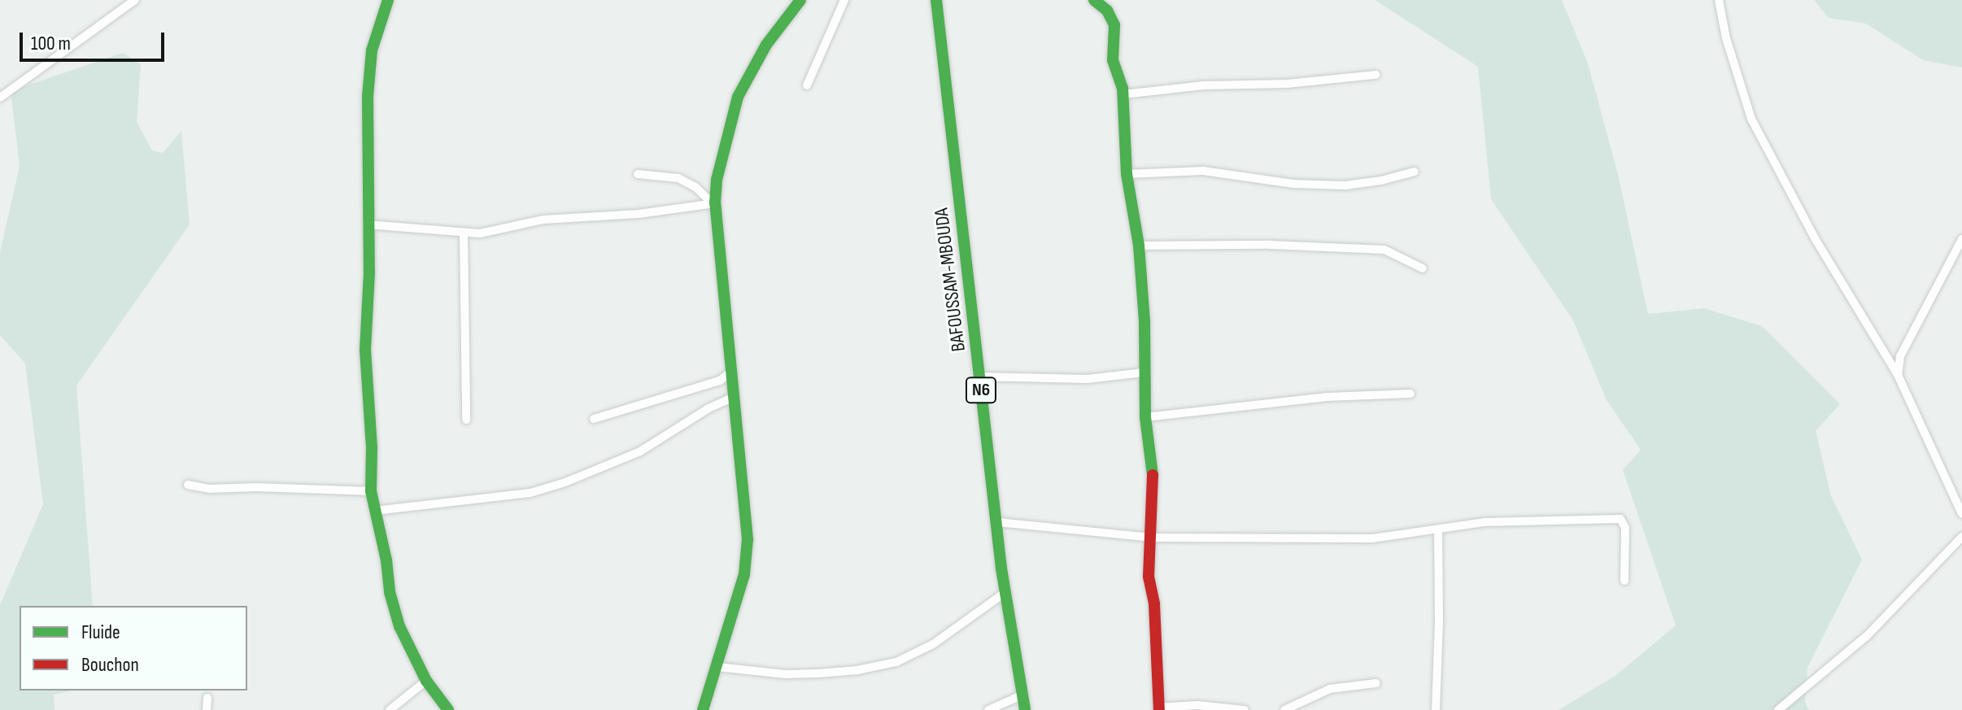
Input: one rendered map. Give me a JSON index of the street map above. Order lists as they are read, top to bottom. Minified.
{"streets":{"main road":["BAFOUSSAM-MBOUDA","N6"]},"legend":["Fluide","Bouchon"],"scale_bar":"100 m"}
